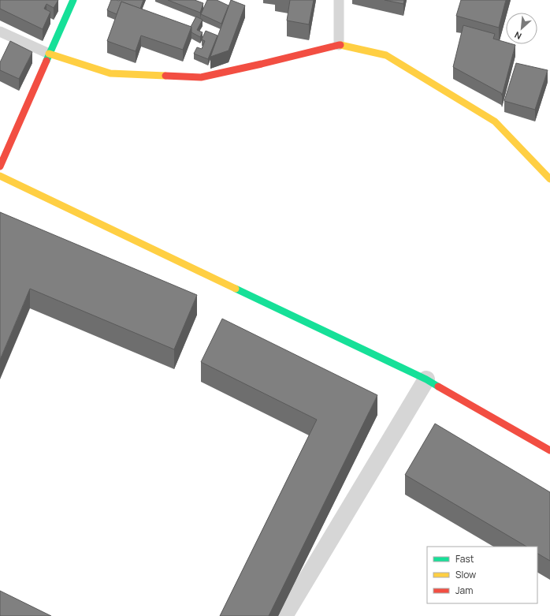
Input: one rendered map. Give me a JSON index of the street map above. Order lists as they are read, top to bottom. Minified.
{"legend":["Fast","Slow","Jam"],"north":"bottom left"}
